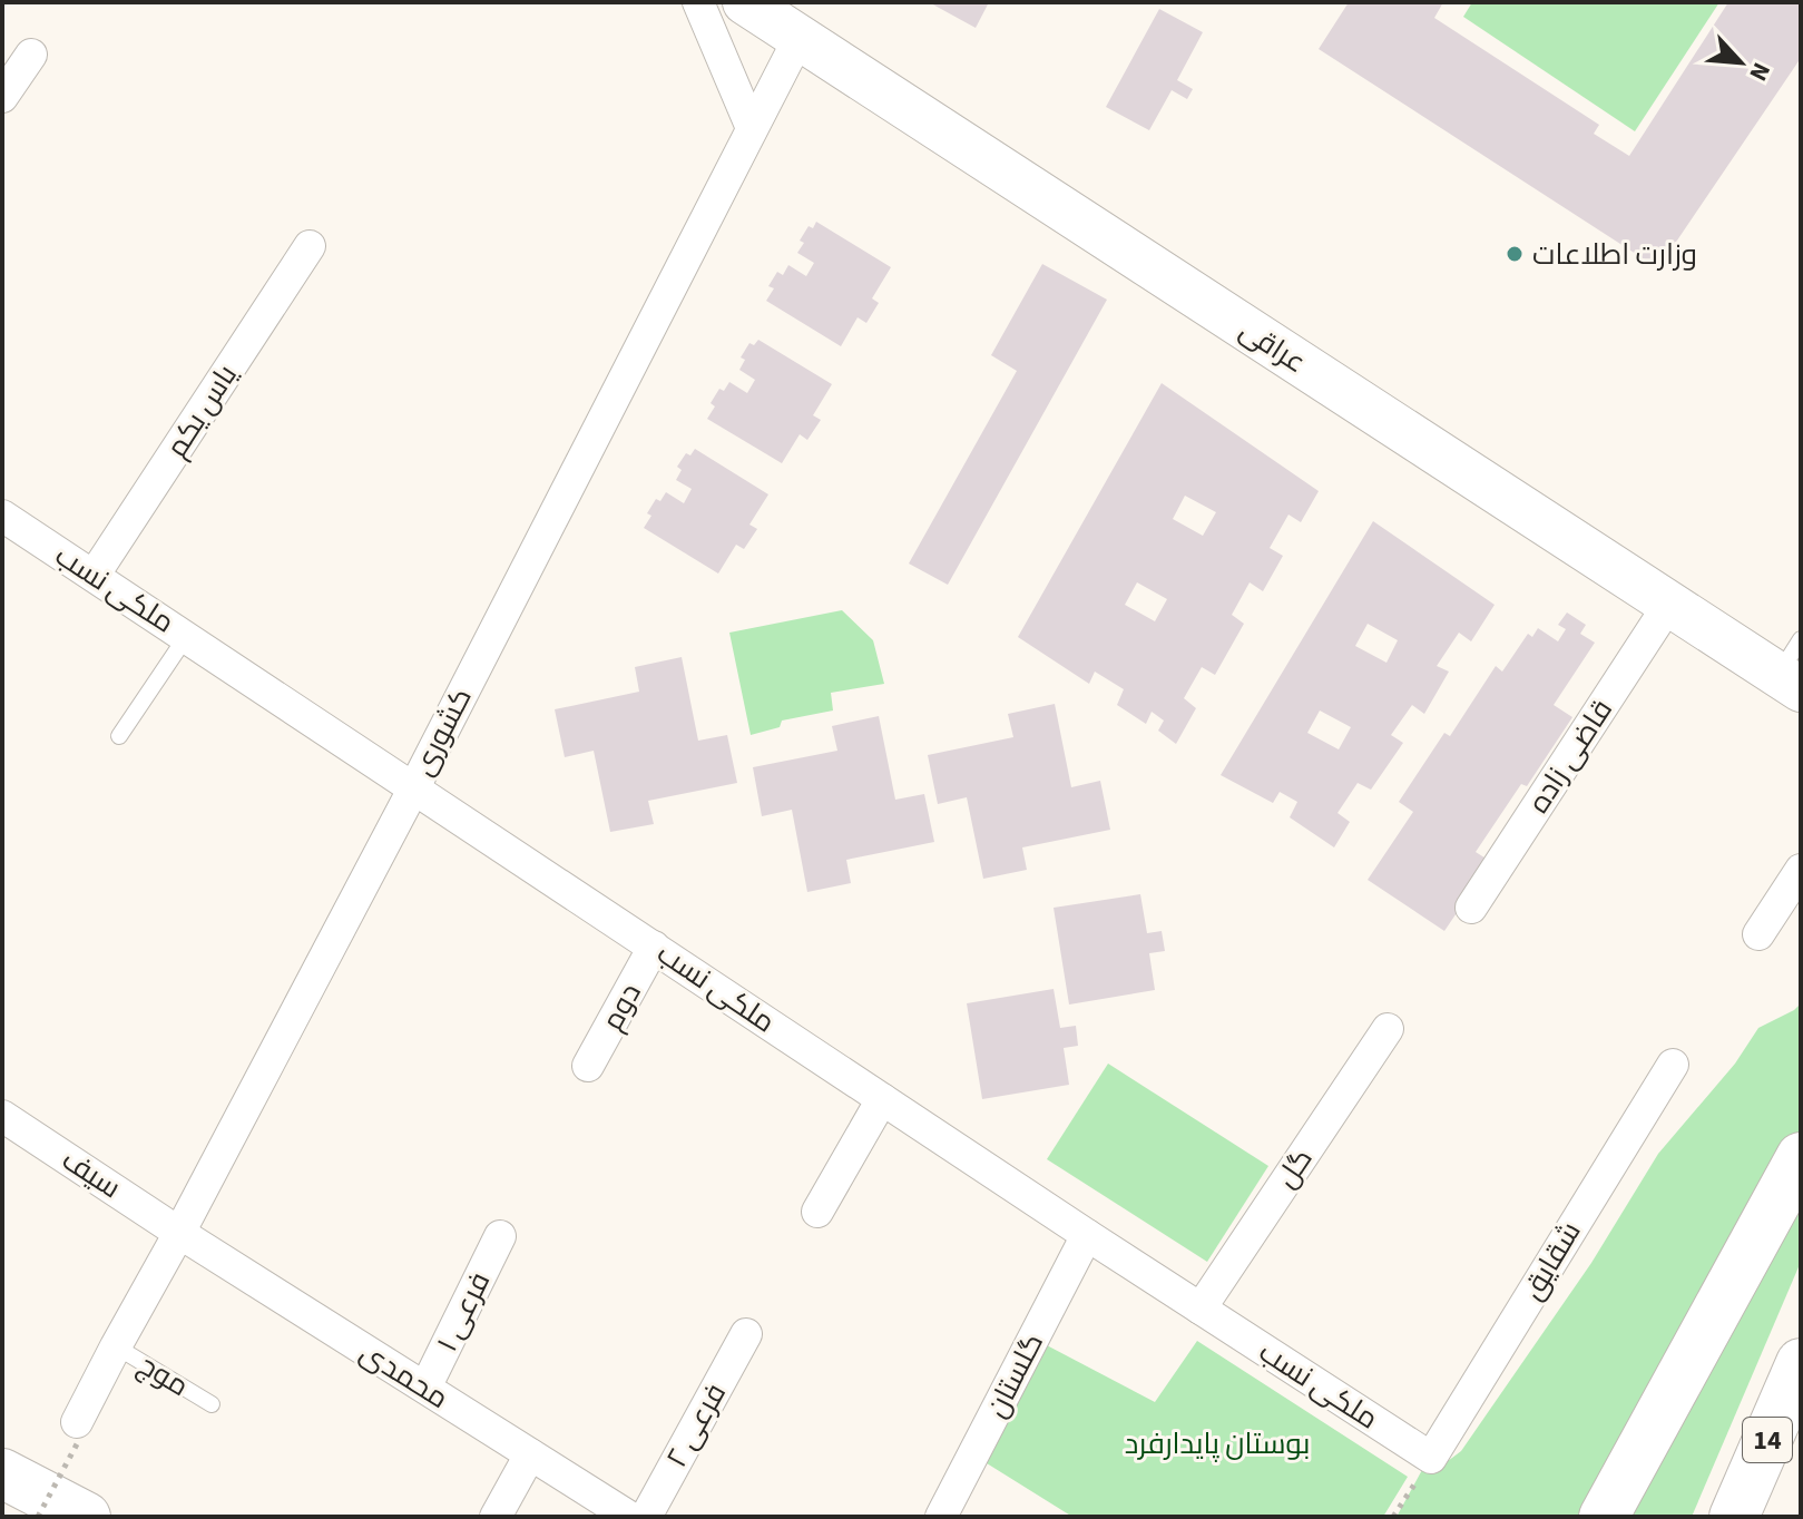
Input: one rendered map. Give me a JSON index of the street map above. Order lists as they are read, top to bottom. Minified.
{"streets":{"highway":["14"],"main road":["عراقی"],"street":["یاس یکم","ملکی نسب","کشوری","قاضی زاده","دوم","گل","سیف","شقایق","فرعی ۱","محمدی","گلستان","فرعی ۲"],"lane":["موج"]},"crossings":[["عراقی","کشوری"],["عراقی","قاضی زاده"],["یاس یکم","ملکی نسب"],["ملکی نسب","کشوری"],["ملکی نسب","دوم"],["ملکی نسب","گل"],["ملکی نسب","شقایق"],["ملکی نسب","گلستان"],["کشوری","سیف"],["کشوری","موج"],["کشوری","محمدی"],["سیف","محمدی"],["فرعی ۱","محمدی"]],"parks":["بوستان پایدارفرد"],"places":["وزارت اطلاعات"],"north":"bottom right"}
